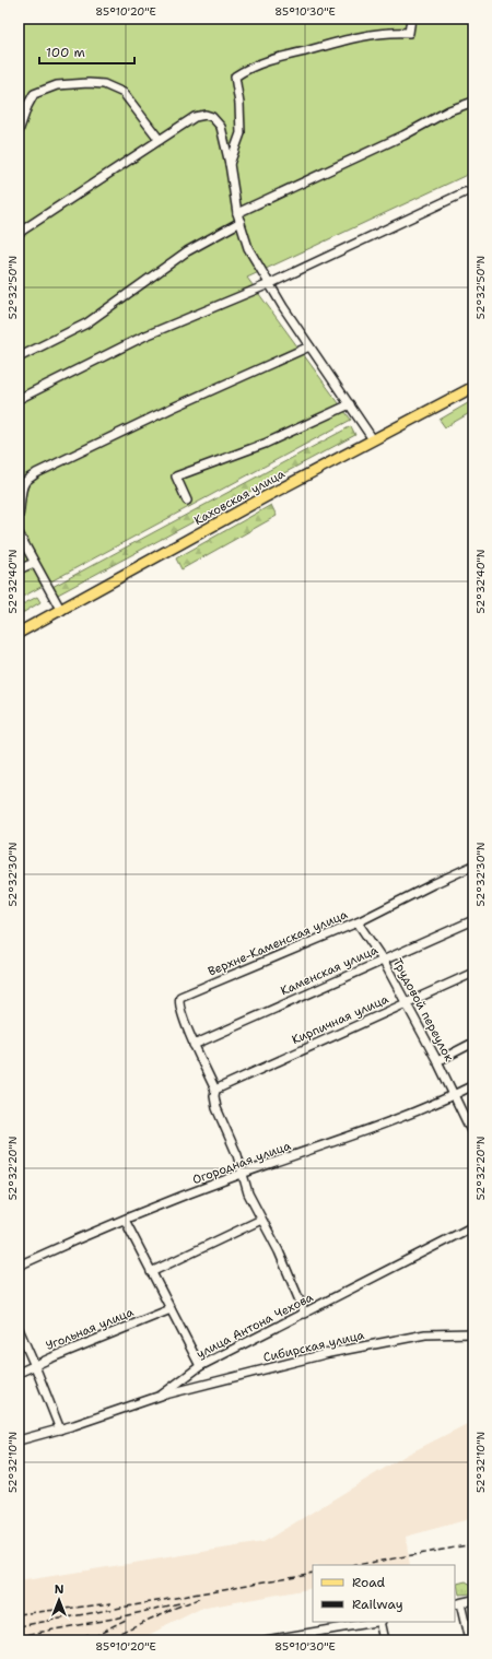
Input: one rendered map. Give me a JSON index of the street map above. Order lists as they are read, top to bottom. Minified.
{"streets":{"main road":["Каховская улица"],"street":["Верхне-Каменская улица","Каменская улица","Трудовой переулок","Кирпичная улица","Огородная улица","улица Антона Чехова","Угольная улица","Сибирская улица"]},"crossings":[["Верхне-Каменская улица","Каменская улица"],["Верхне-Каменская улица","Трудовой переулок"],["Верхне-Каменская улица","Кирпичная улица"],["Каменская улица","Трудовой переулок"],["Трудовой переулок","Кирпичная улица"],["Трудовой переулок","Огородная улица"],["улица Антона Чехова","Сибирская улица"]],"legend":["Road","Railway"],"scale_bar":"100 m","north":"top","coordinates":["85°10'20\"E","85°10'30\"E","52°32'50\"N","52°32'40\"N","52°32'30\"N","52°32'20\"N","52°32'10\"N"]}
